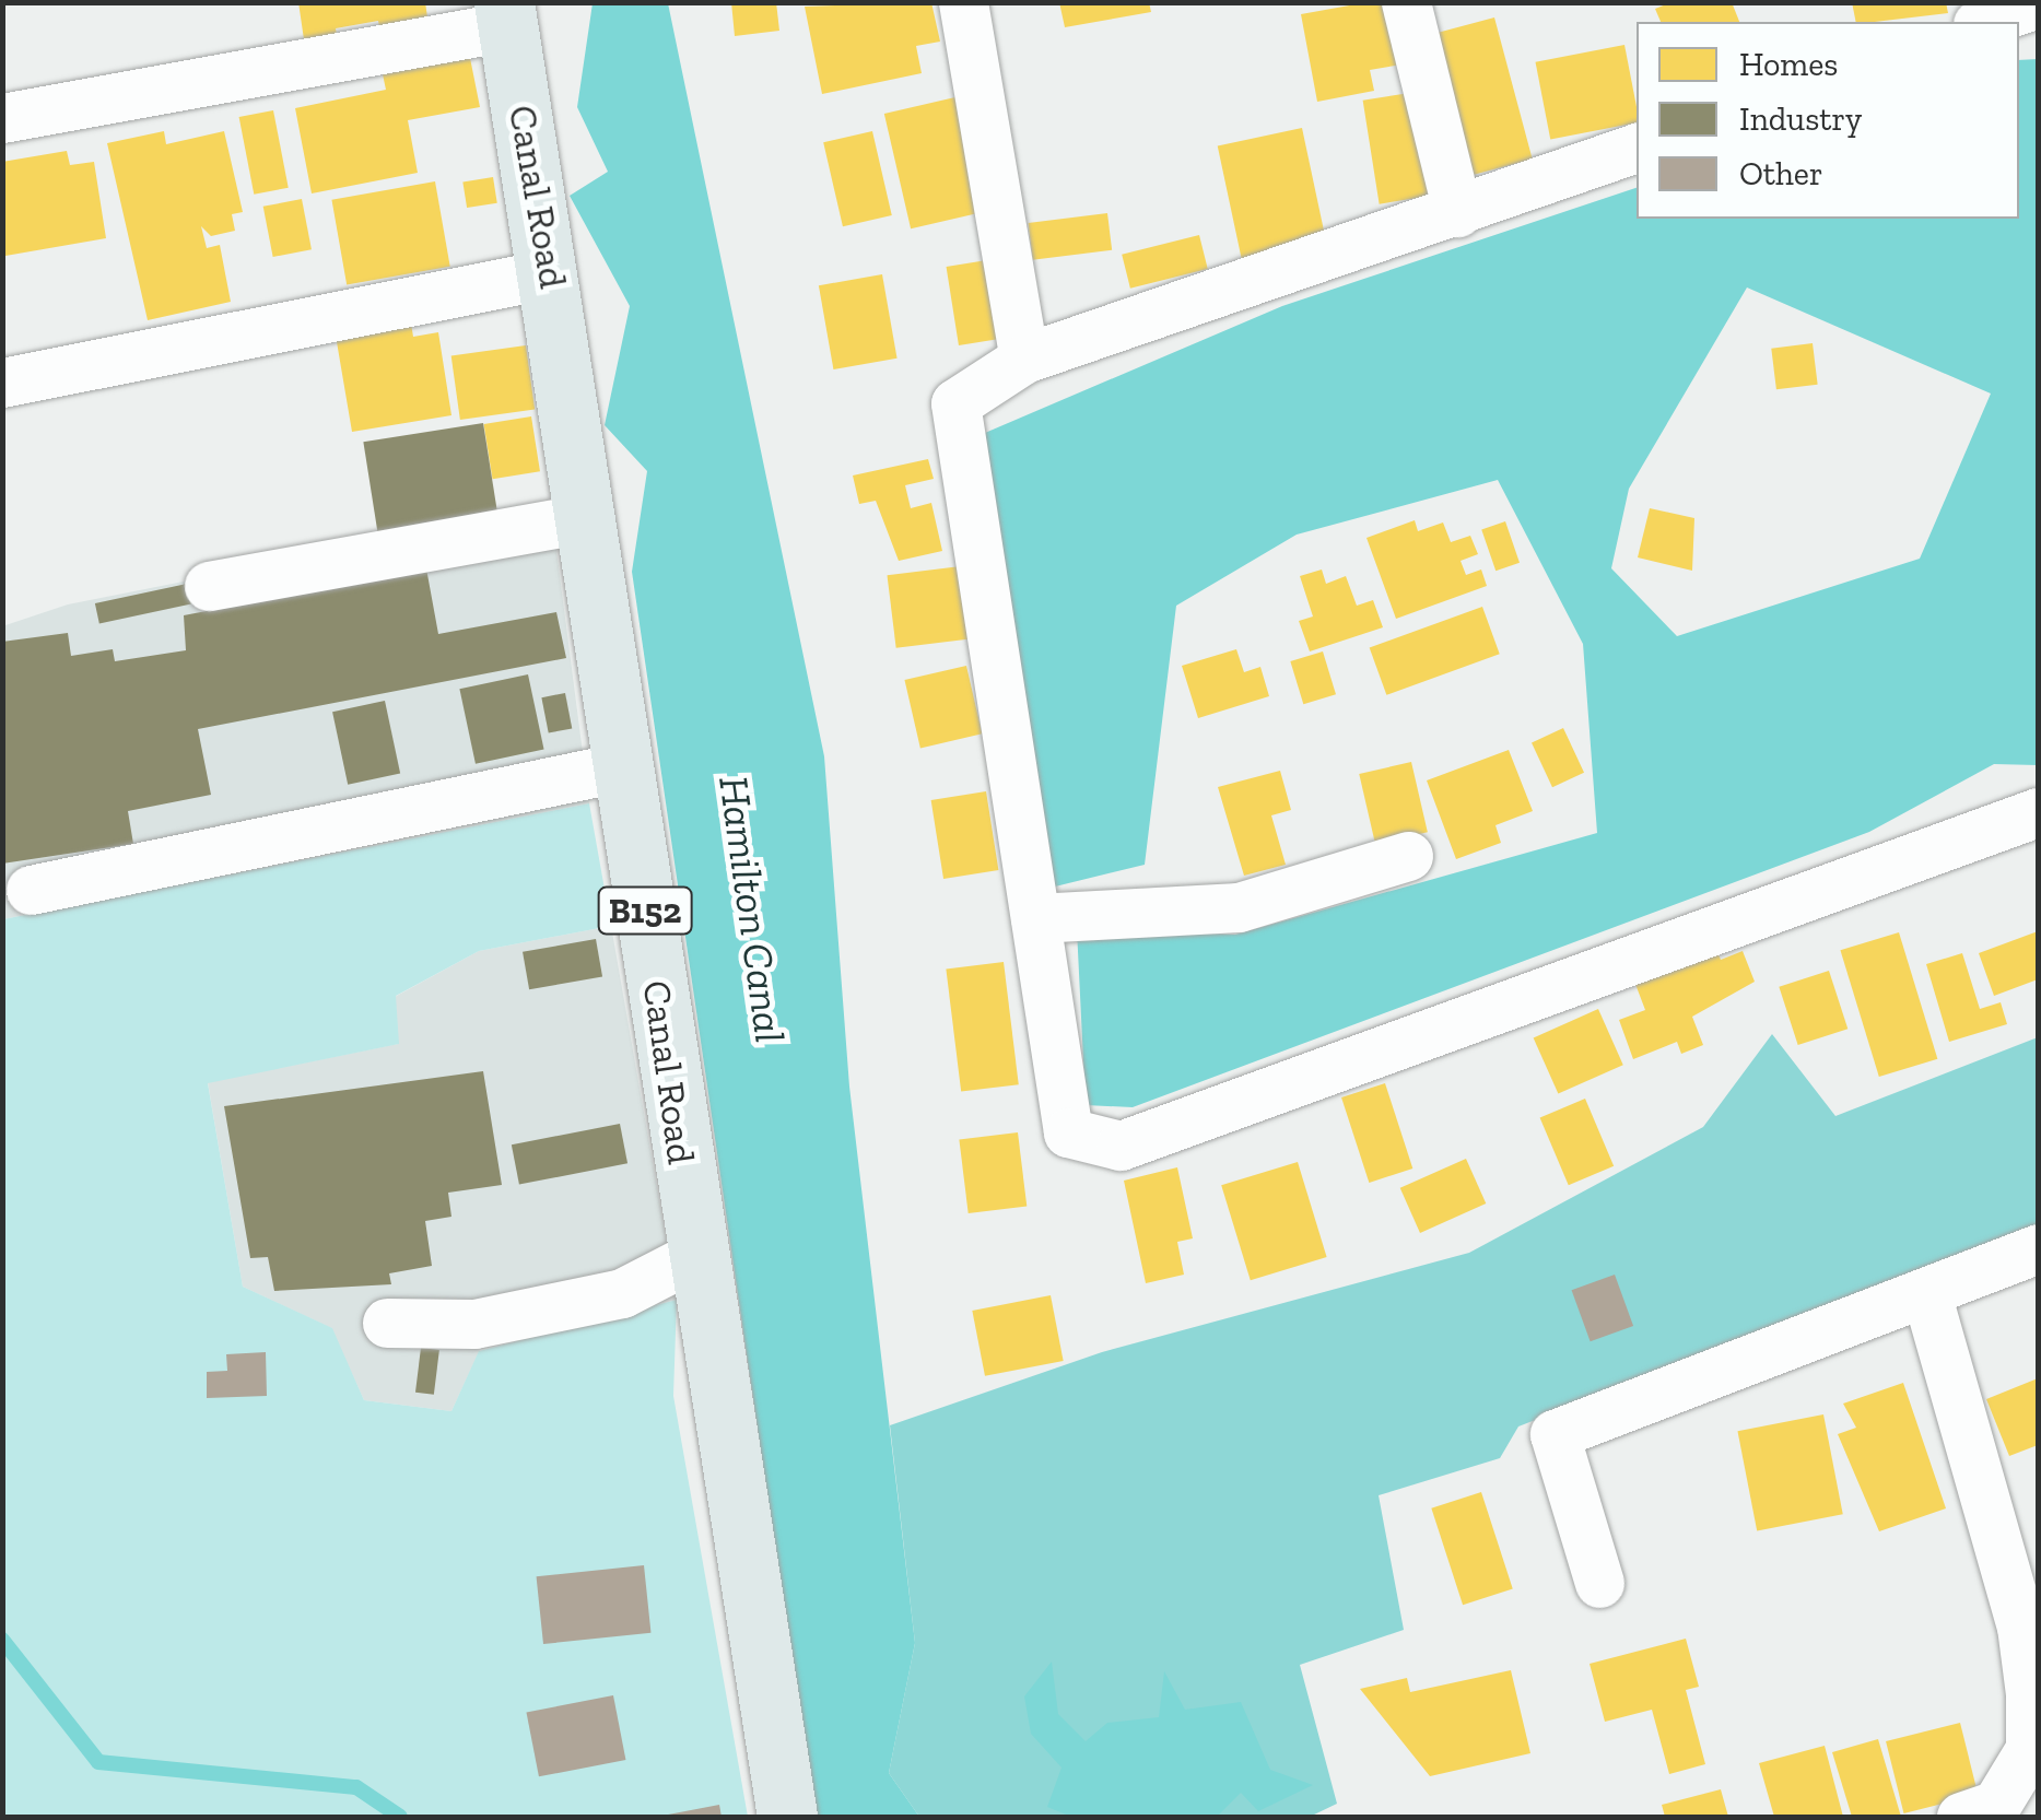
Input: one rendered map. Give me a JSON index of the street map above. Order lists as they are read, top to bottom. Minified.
{"streets":{"main road":["Canal Road","B152"]},"water":["Hamilton Canal"],"legend":["Homes","Industry","Other"]}
